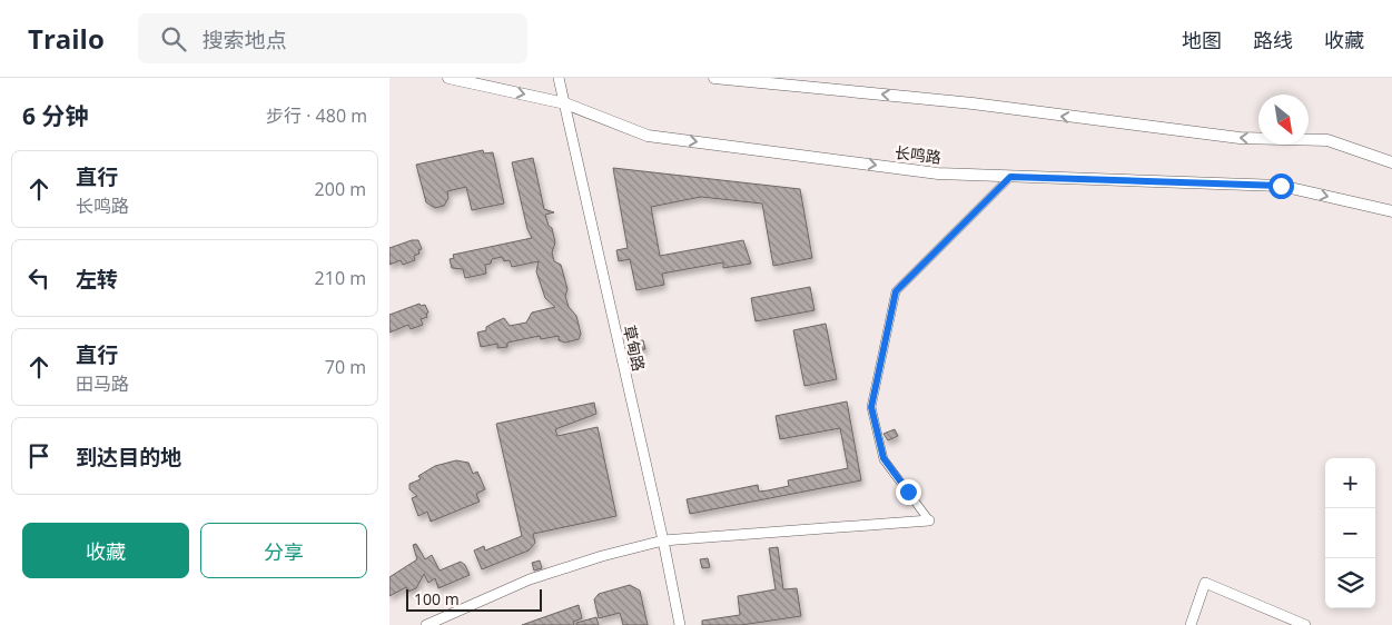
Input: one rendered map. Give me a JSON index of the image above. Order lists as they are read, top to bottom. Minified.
{"streets":{"main road":["长鸣路"],"street":["草甸路"]},"crossings":[["长鸣路","草甸路"]],"scale_bar":"100 m","north":"bottom right","page":{"header":"Trailo","search":"搜索地点","nav":["地图","路线","收藏"],"heading":["6 分钟","步行 · 480 m"],"list":[["直行","长鸣路","200 m"],["左转","210 m"],["直行","田马路","70 m"],"到达目的地"],"map_buttons":["+","−"],"buttons":["收藏","分享"],"scale":"100 m"}}
